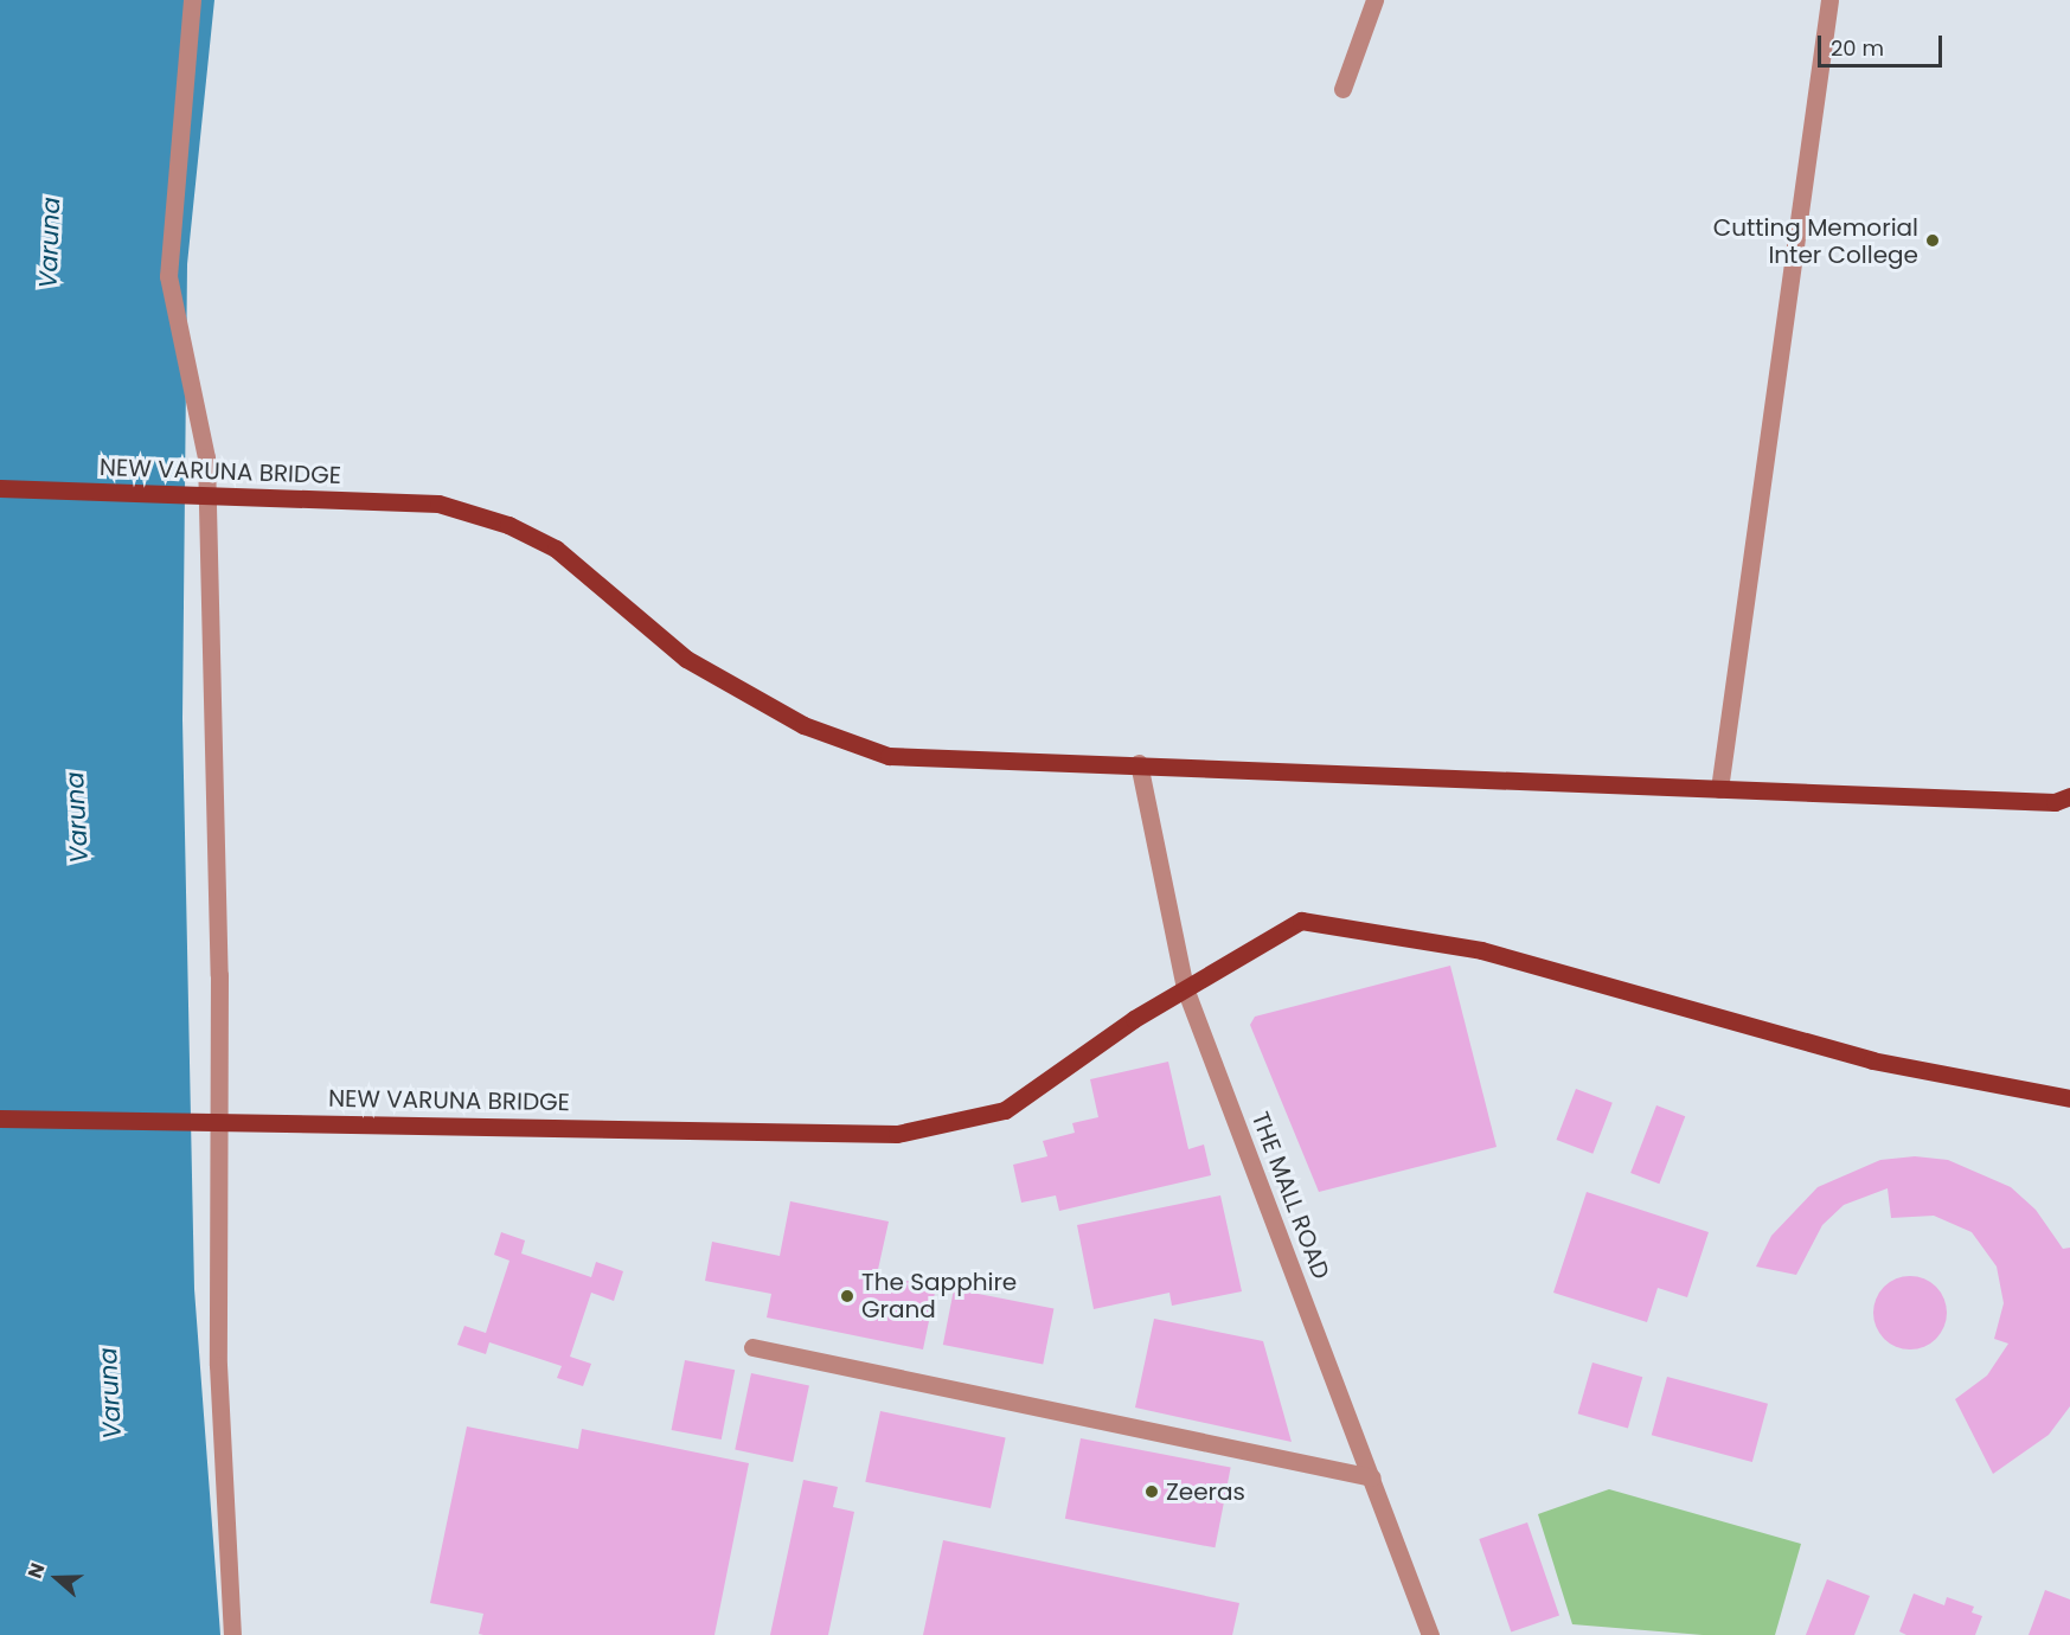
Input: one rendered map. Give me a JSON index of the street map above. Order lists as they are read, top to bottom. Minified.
{"streets":{"main road":["NEW VARUNA BRIDGE"],"street":["THE MALL ROAD"]},"crossings":[["NEW VARUNA BRIDGE","THE MALL ROAD"]],"water":["Varuna"],"places":["Cutting Memorial Inter College","The Sapphire Grand","Zeeras"],"scale_bar":"20 m","north":"left"}
